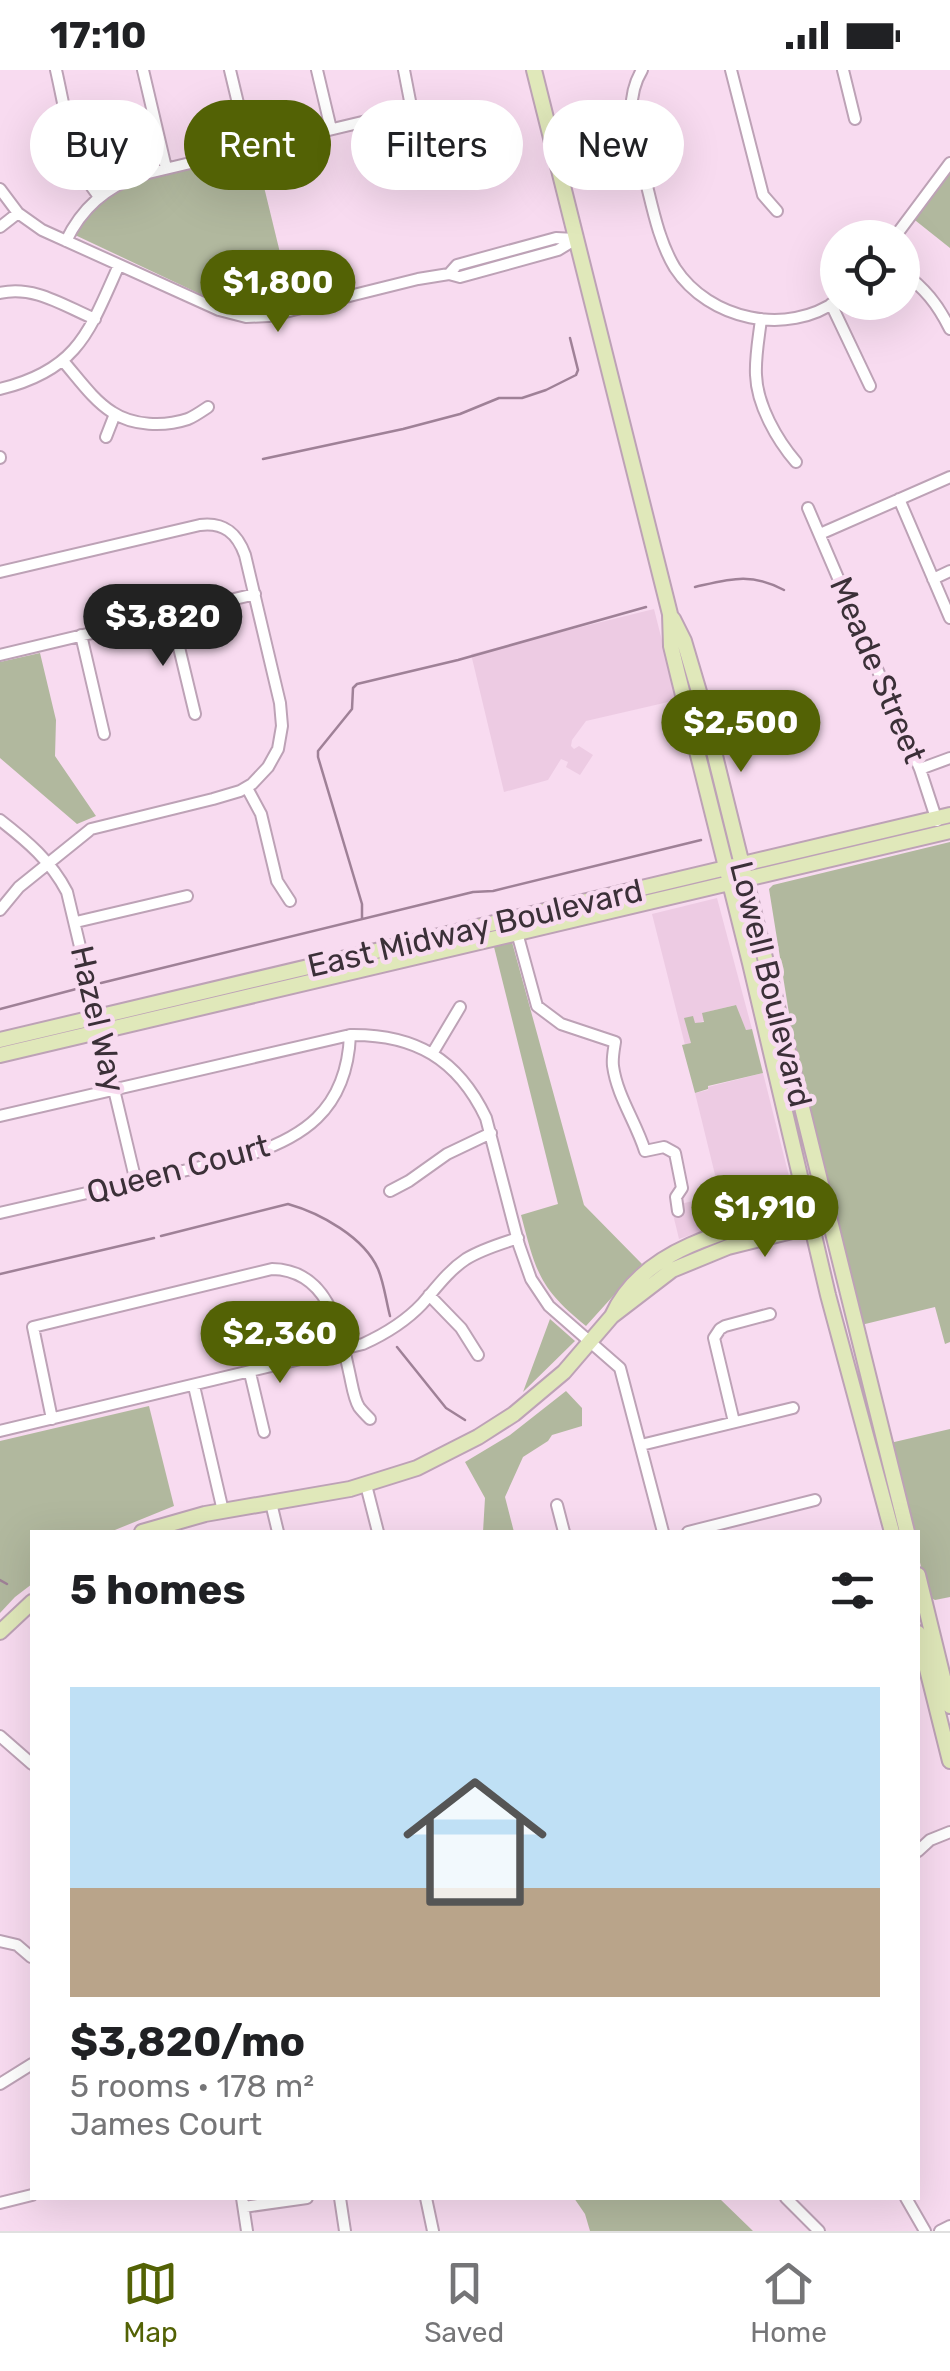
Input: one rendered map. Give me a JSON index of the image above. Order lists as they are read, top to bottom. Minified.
{"streets":{"main road":["East Midway Boulevard","Lowell Boulevard"],"street":["Meade Street","Hazel Way","Queen Court"]},"crossings":[["Meade Street","East Midway Boulevard"],["East Midway Boulevard","Lowell Boulevard"],["East Midway Boulevard","Hazel Way"],["Hazel Way","Queen Court"]],"page":{"status":"17:10","chip":["Buy","Rent","Filters","New"],"price":["$1,800","$3,820","$2,500","$1,910","$2,360"],"heading":"5 homes","list":[{"name":"$3,820/mo","note":"5 rooms · 178 m² · James Court"}],"tabs":["Map","Saved","Home"]}}
